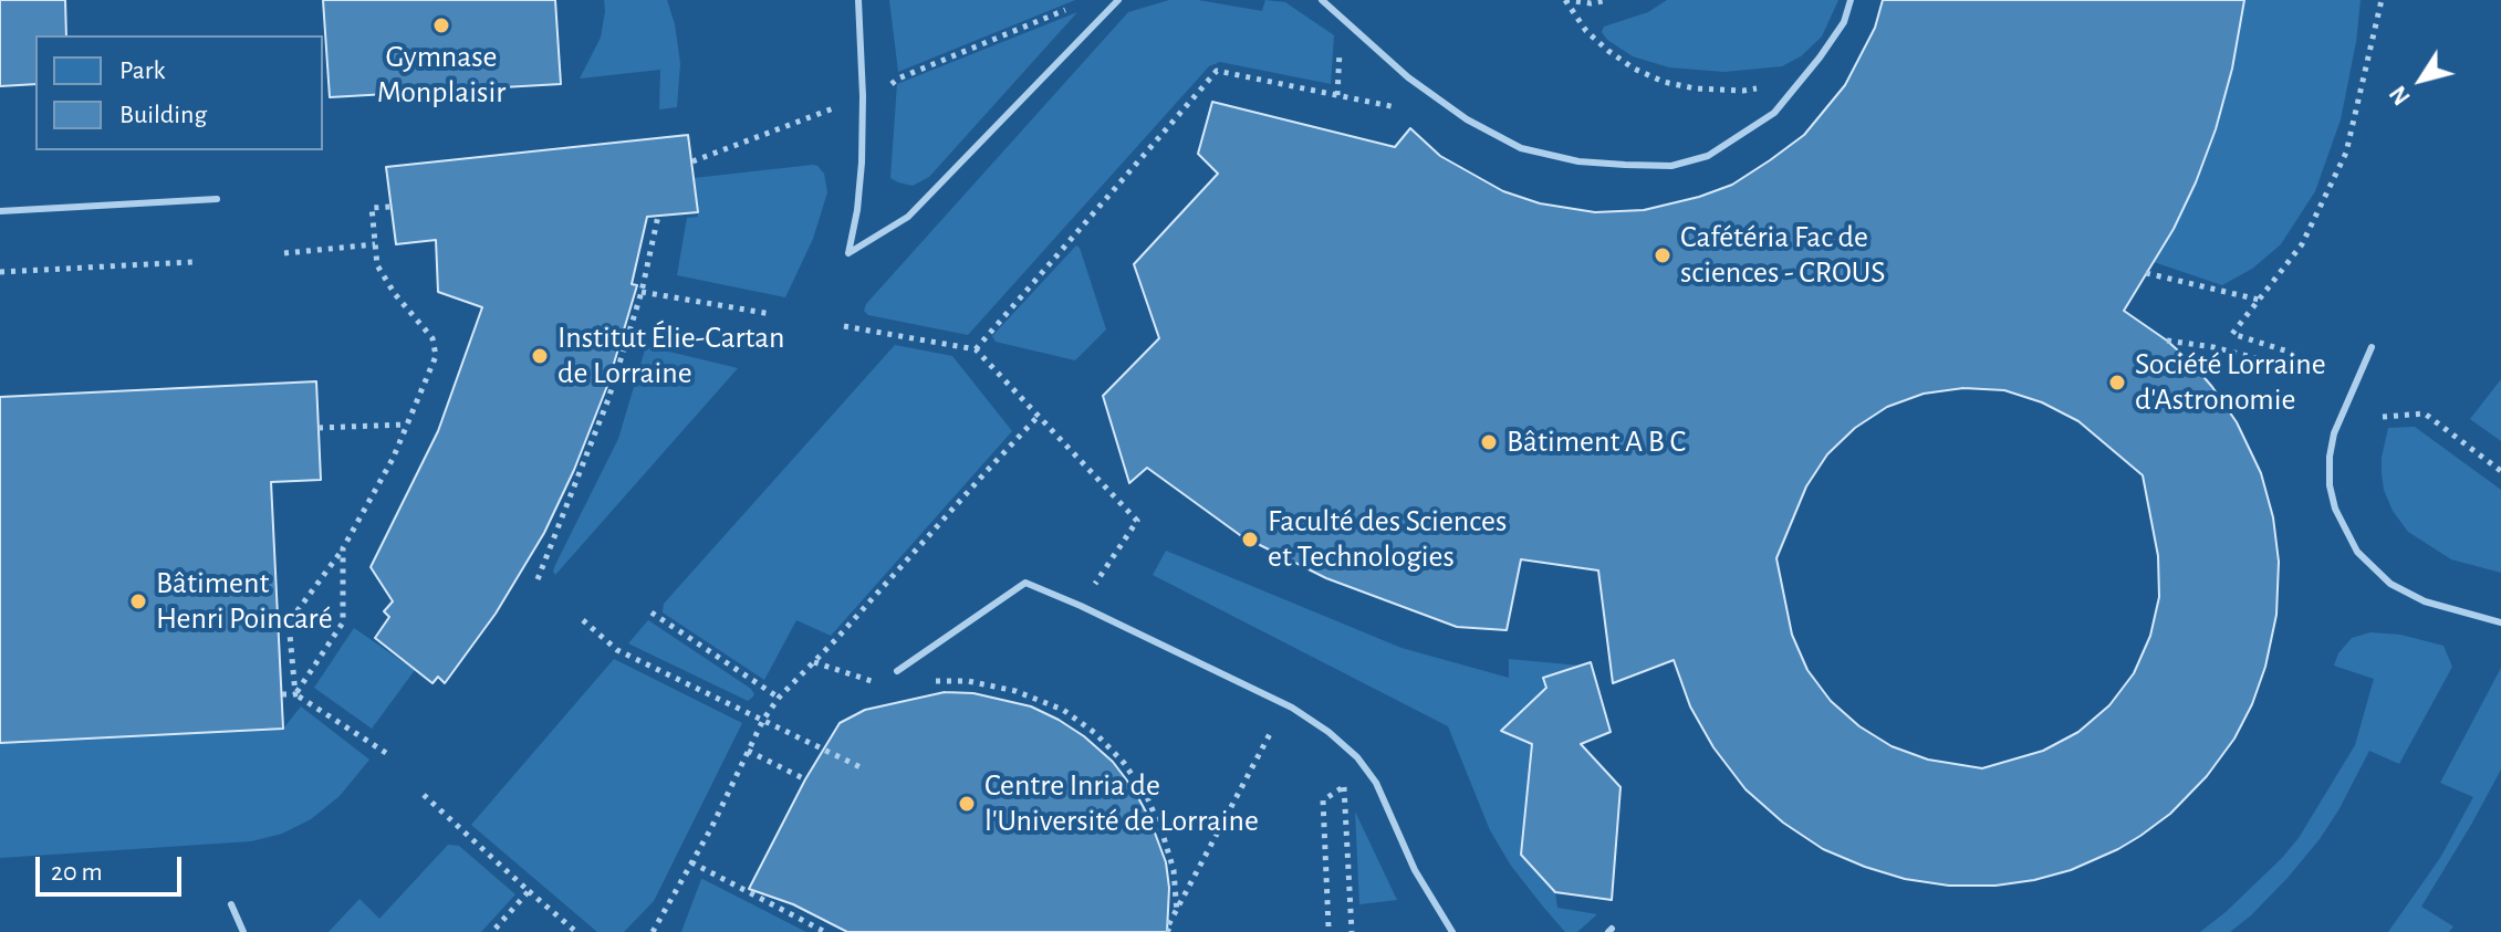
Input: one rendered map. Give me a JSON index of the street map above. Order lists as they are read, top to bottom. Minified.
{"places":["Gymnase Monplaisir","Cafétéria Fac de sciences - CROUS","Institut Élie-Cartan de Lorraine","Société Lorraine d'Astronomie","Bâtiment A B C","Faculté des Sciences et Technologies","Bâtiment Henri Poincaré","Centre Inria de l'Université de Lorraine"],"legend":["Park","Building"],"scale_bar":"20 m","north":"bottom left"}
